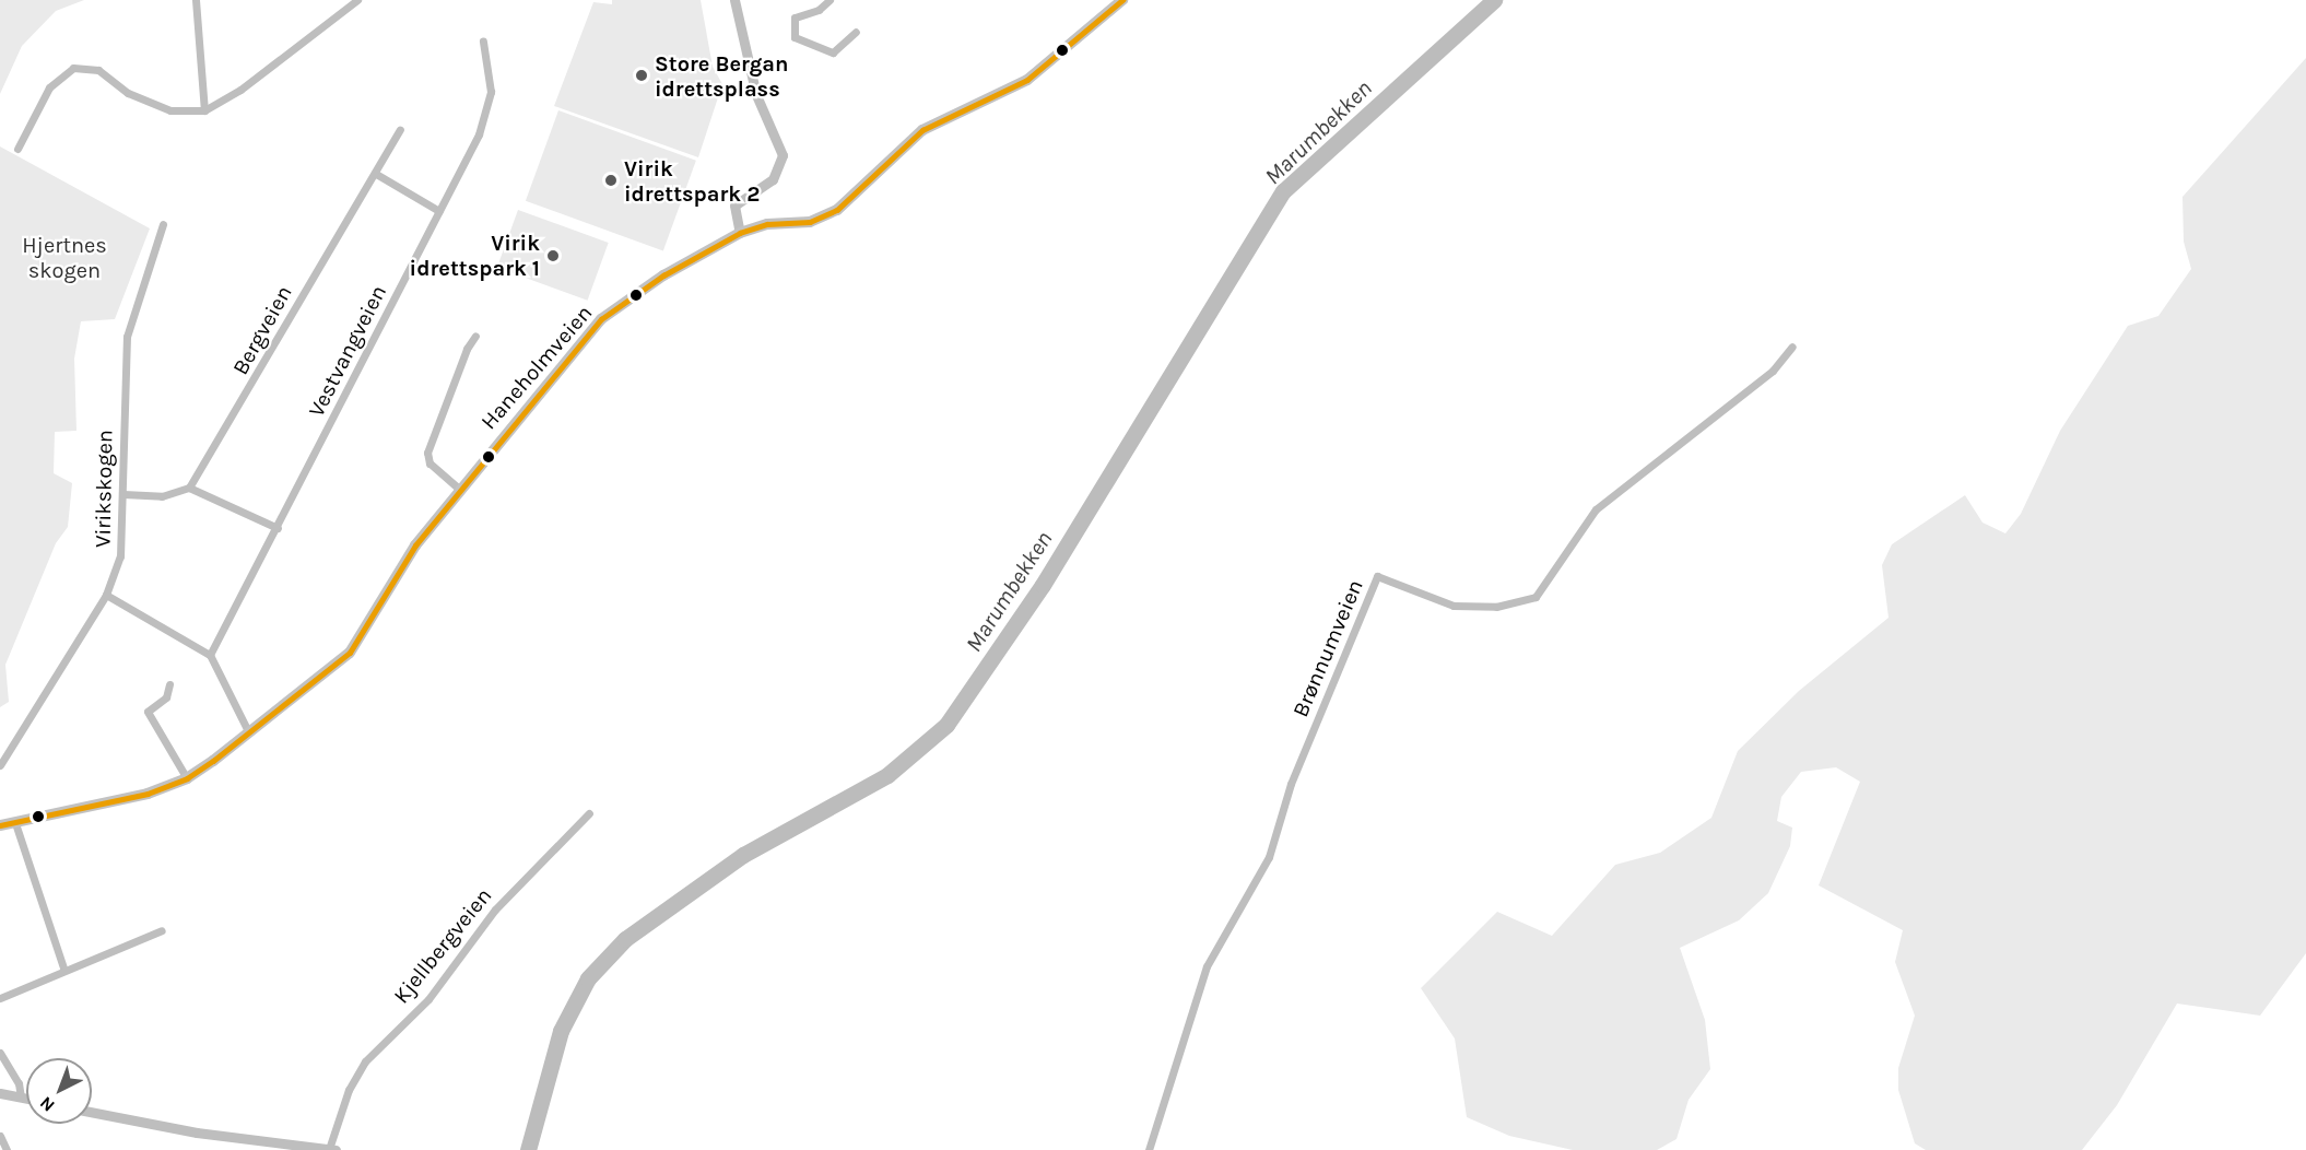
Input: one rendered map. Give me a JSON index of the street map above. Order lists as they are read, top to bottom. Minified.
{"streets":{"main road":["Haneholmveien"],"street":["Bergveien","Vestvangveien","Virikskogen","Brønnumveien","Kjellbergveien"]},"water":["Marumbekken"],"parks":["Hjertnes skogen"],"places":["Store Bergan idrettsplass","Virik idrettspark 2","Virik idrettspark 1"],"north":"bottom left"}
